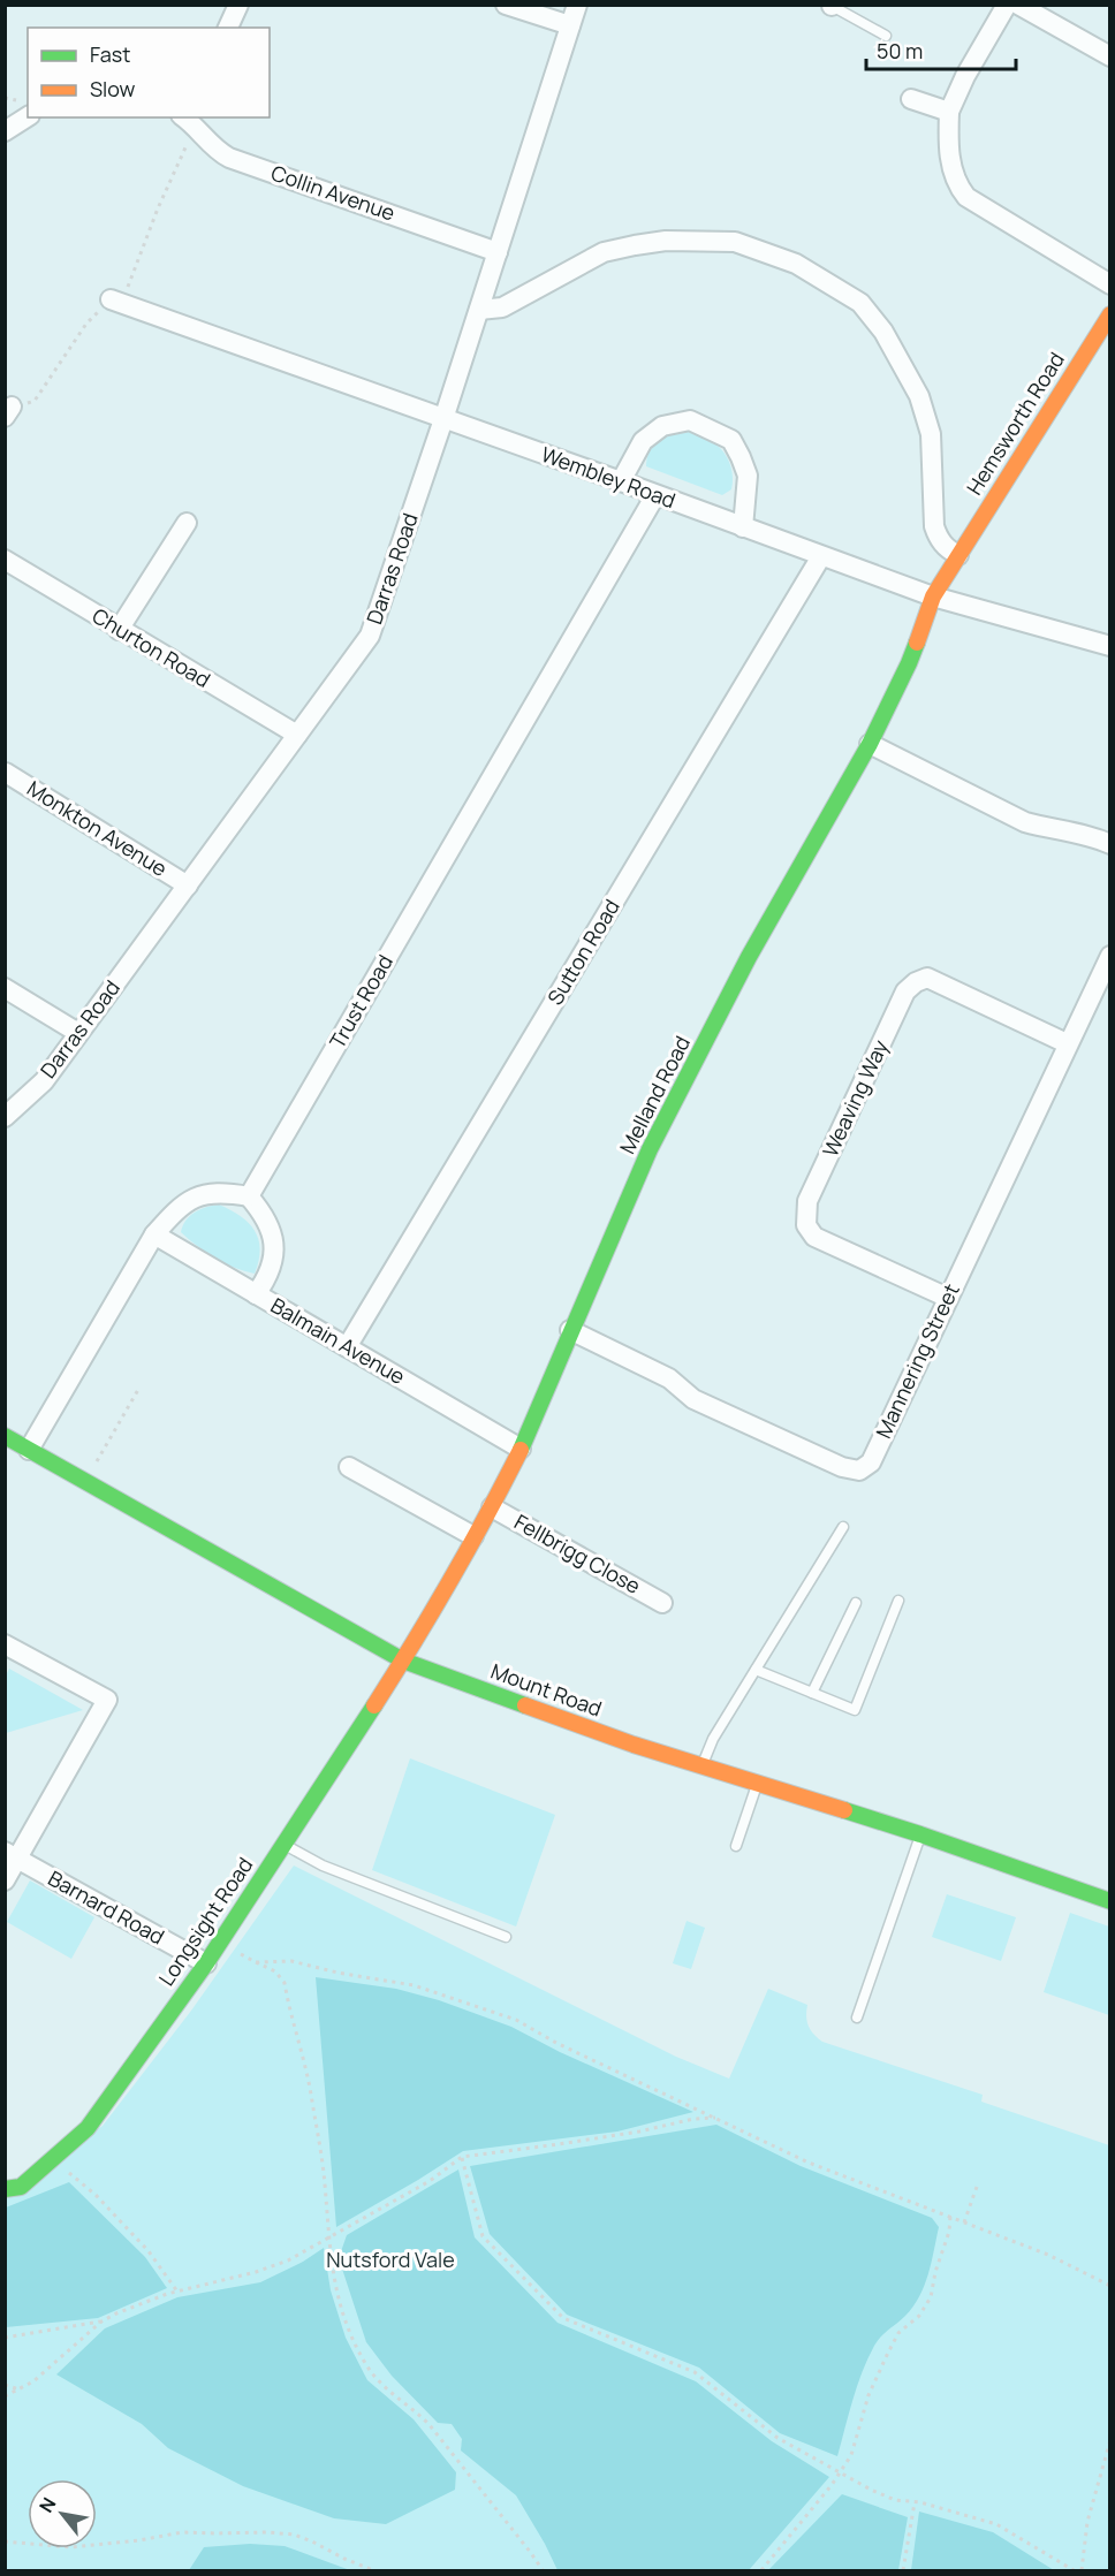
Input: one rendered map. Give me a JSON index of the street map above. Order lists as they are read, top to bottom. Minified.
{"streets":{"street":["Collin Avenue","Hemsworth Road","Wembley Road","Darras Road","Churton Road","Monkton Avenue","Sutton Road","Trust Road","Melland Road","Weaving Way","Balmain Avenue","Mannering Street","Fellbrigg Close","Mount Road","Barnard Road","Longsight Road"]},"crossings":[["Collin Avenue","Darras Road"],["Hemsworth Road","Melland Road"],["Wembley Road","Darras Road"],["Wembley Road","Sutton Road"],["Wembley Road","Trust Road"],["Wembley Road","Melland Road"],["Darras Road","Churton Road"],["Darras Road","Monkton Avenue"],["Sutton Road","Balmain Avenue"],["Melland Road","Balmain Avenue"],["Melland Road","Mannering Street"],["Melland Road","Fellbrigg Close"],["Melland Road","Mount Road"],["Melland Road","Longsight Road"],["Weaving Way","Mannering Street"],["Mount Road","Longsight Road"],["Barnard Road","Longsight Road"]],"parks":["Nutsford Vale"],"legend":["Fast","Slow"],"scale_bar":"50 m","north":"top left"}
